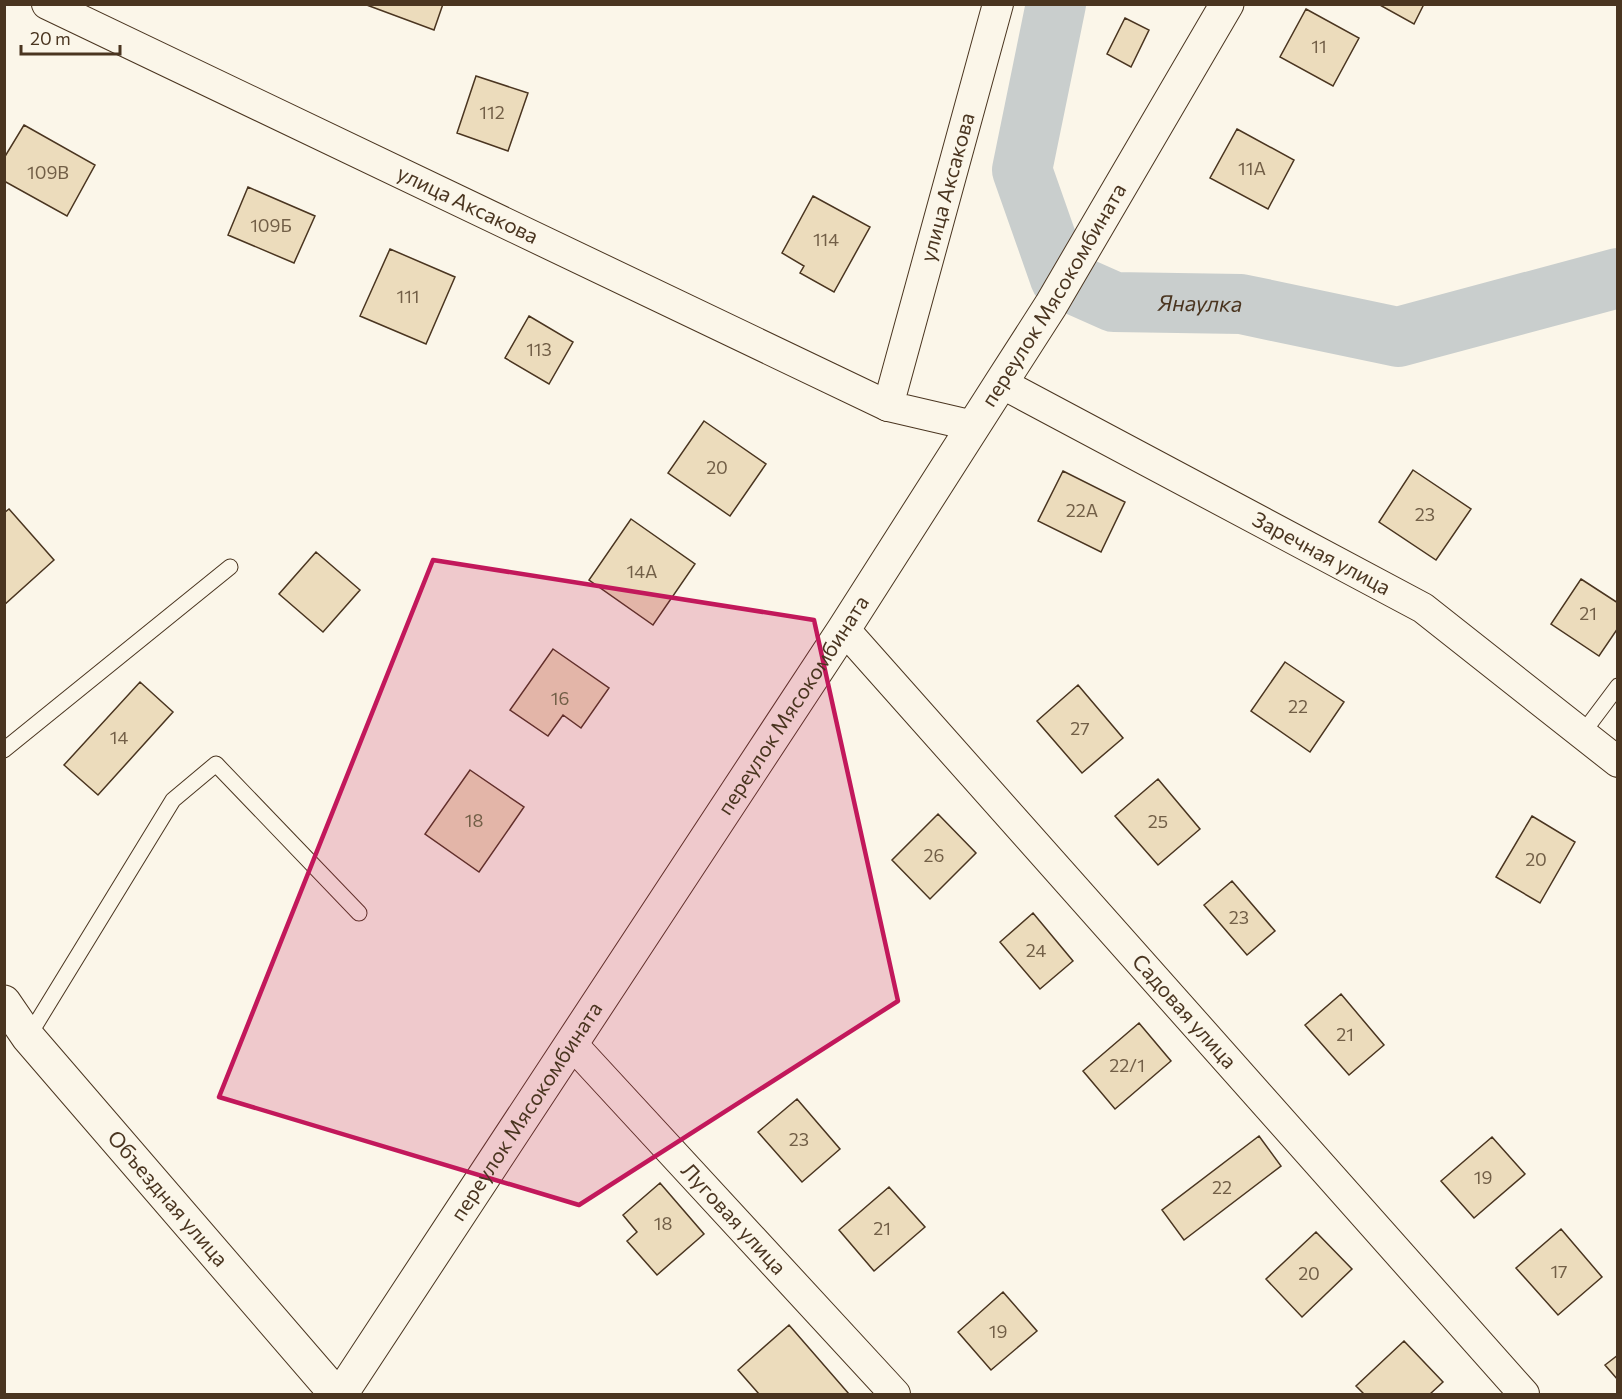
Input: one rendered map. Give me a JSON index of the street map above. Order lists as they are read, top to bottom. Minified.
{"streets":{"street":["улица Аксакова","переулок Мясокомбината","Заречная улица","Садовая улица","Объездная улица","Луговая улица"]},"crossings":[["улица Аксакова","переулок Мясокомбината"],["переулок Мясокомбината","Заречная улица"],["переулок Мясокомбината","Садовая улица"],["переулок Мясокомбината","Луговая улица"]],"water":["Янаулка"],"house_numbers":["11","112","11А","109В","109Б","114","111","113","20","22А","23","14А","21","16","22","27","14","18","25","26","20","23","24","21","22/1","23","19","22","18","21","17","20","19"],"scale_bar":"20 m"}
